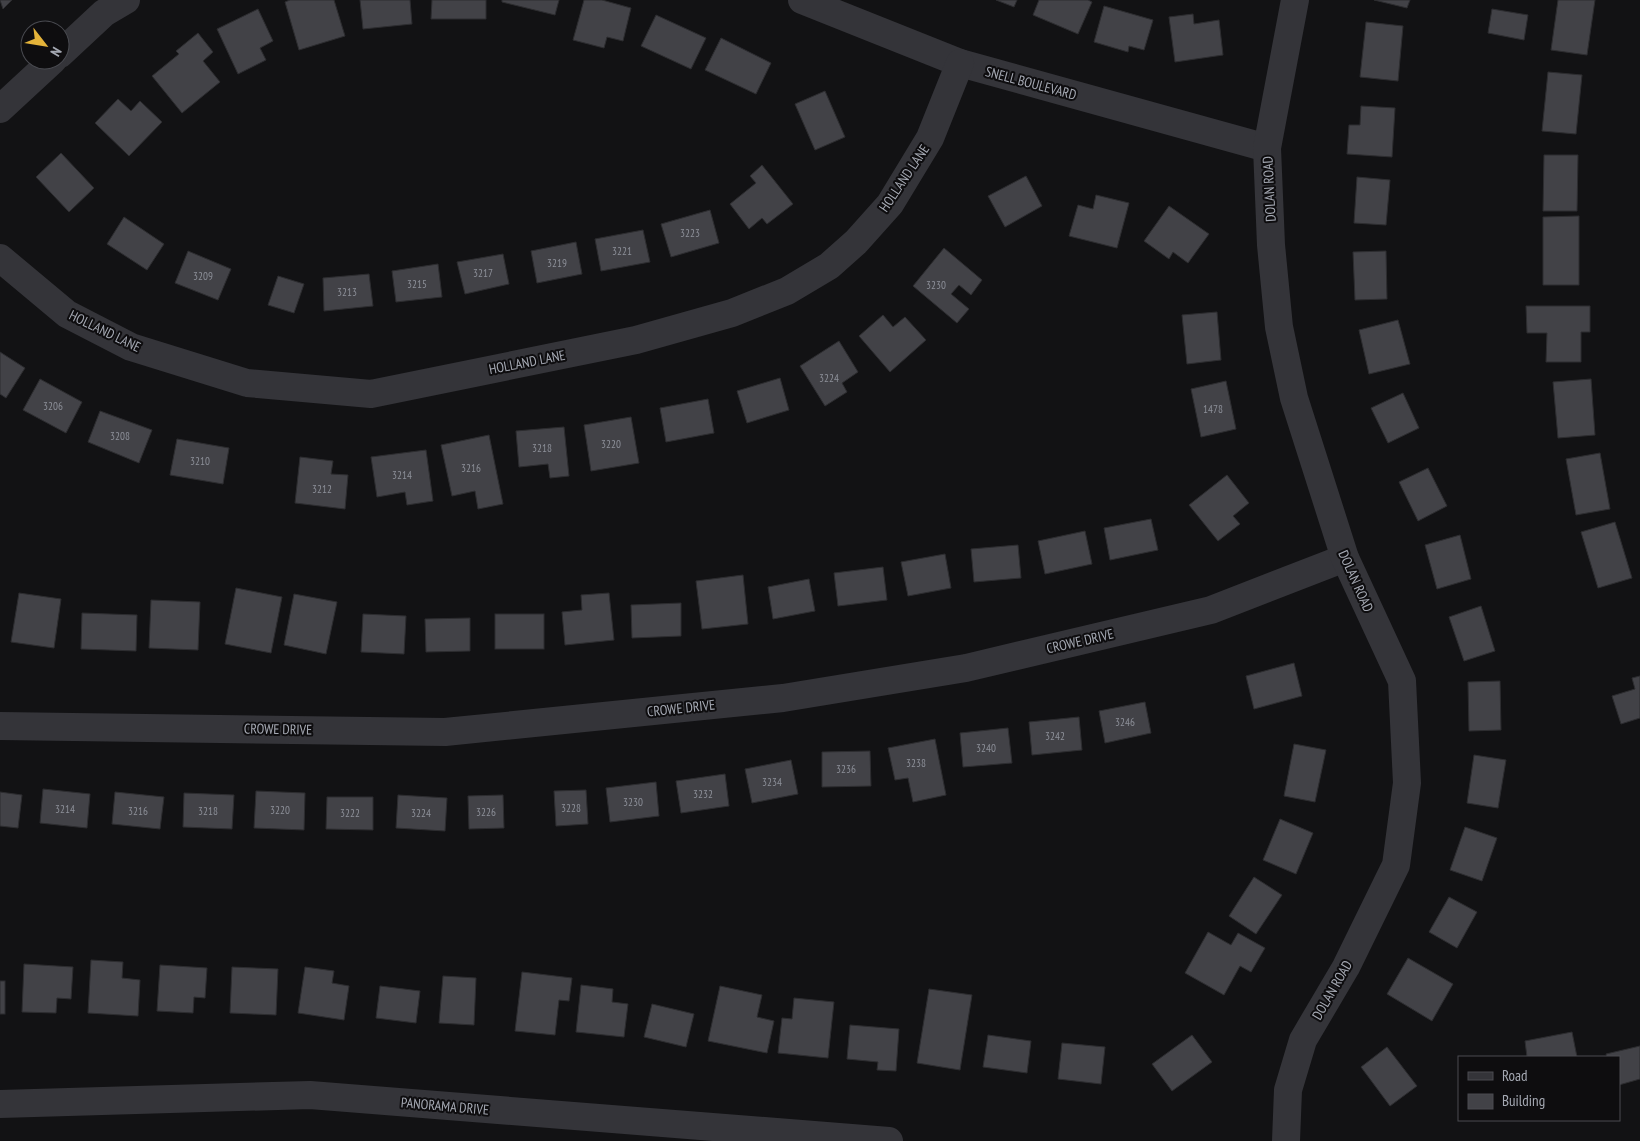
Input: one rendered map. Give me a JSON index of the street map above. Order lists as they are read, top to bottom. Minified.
{"streets":{"street":["SNELL BOULEVARD","HOLLAND LANE","DOLAN ROAD","CROWE DRIVE","PANORAMA DRIVE"]},"crossings":[["SNELL BOULEVARD","HOLLAND LANE"],["SNELL BOULEVARD","DOLAN ROAD"],["DOLAN ROAD","CROWE DRIVE"]],"house_numbers":["3223","3221","3219","3217","3209","3215","3230","3213","3224","3206","1478","3208","3220","3218","3210","3216","3214","3212","3246","3242","3240","3238","3236","3234","3232","3230","3228","3214","3220","3216","3218","3226","3222","3224"],"legend":["Road","Building"],"north":"bottom right"}
